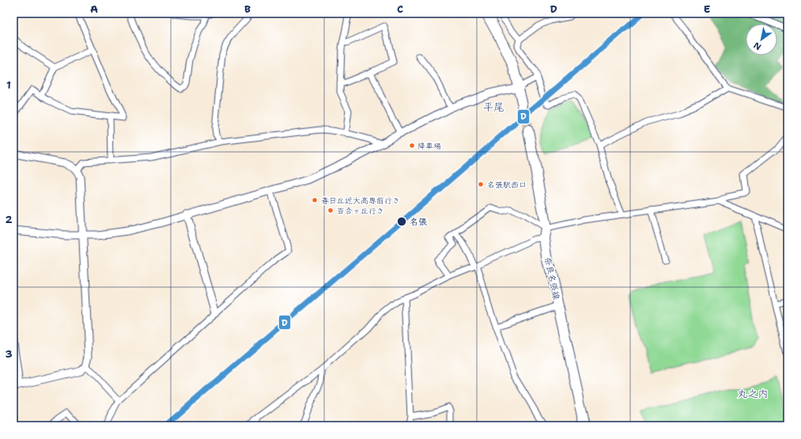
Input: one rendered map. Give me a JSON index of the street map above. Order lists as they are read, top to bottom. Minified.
{"streets":{"main road":["奈良名張線"]},"districts":["平尾","丸之内"],"places":["降車場","名張駅西口","春日丘近大高専前行き","百合ヶ丘行き","名張"],"lines":["transit line D"],"north":"bottom left","grid":{"columns":["A","B","C","D","E"],"rows":["1","2","3"]}}
